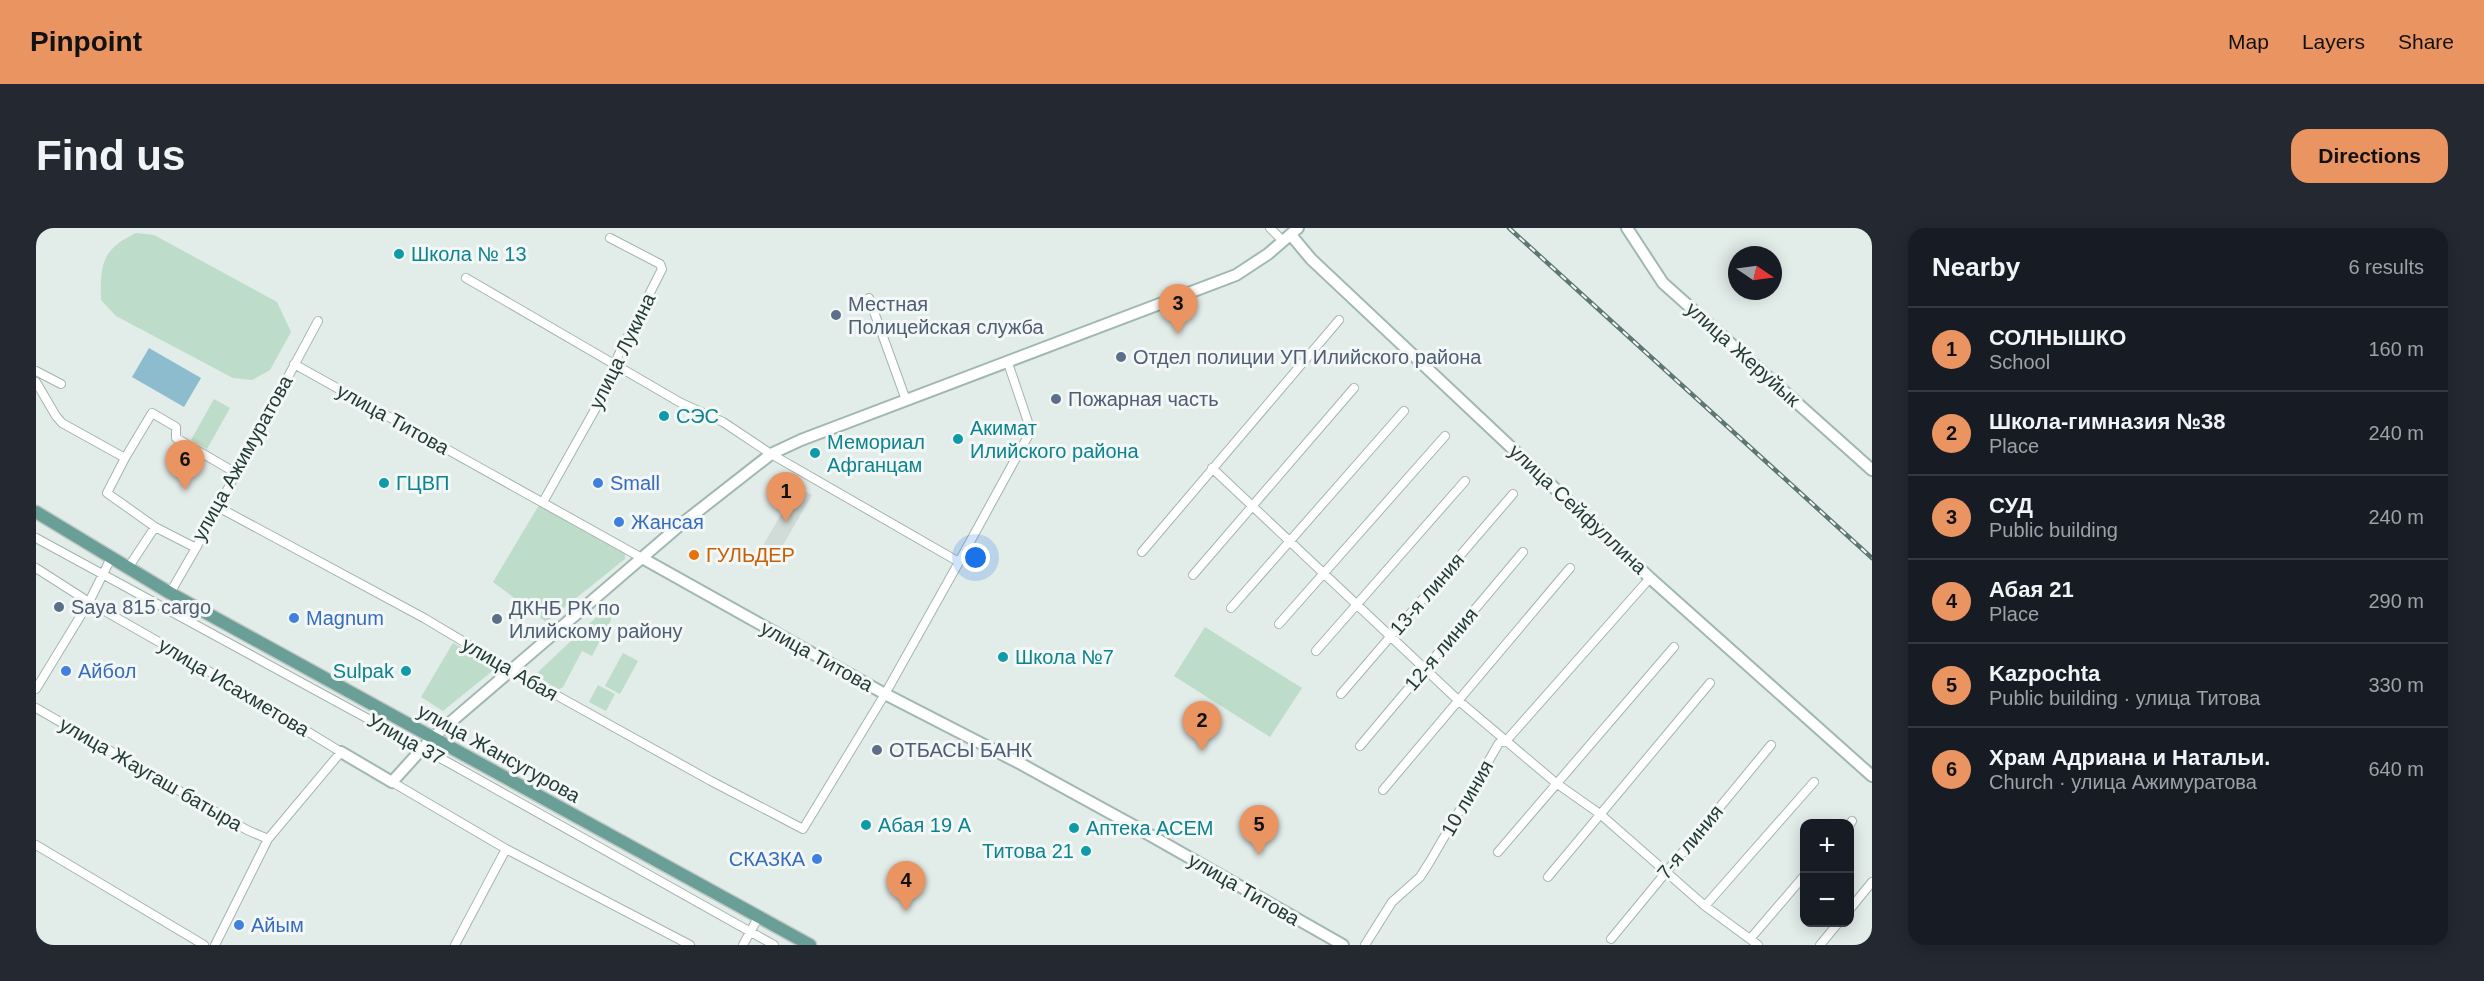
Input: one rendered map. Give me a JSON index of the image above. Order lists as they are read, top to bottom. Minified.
{"streets":{"main road":["улица Жансугурова"],"street":["улица Лукина","улица Жеруйык","улица Титова","улица Ажимуратова","улица Сейфуллина","13-я линия","12-я линия","улица Абая","улица Исахметова","Улица 37","улица Жаугаш батыра","10 линия","7-я линия"]},"crossings":[["улица Лукина","улица Титова"],["улица Титова","улица Ажимуратова"],["улица Титова","улица Абая"],["улица Ажимуратова","улица Абая"],["улица Сейфуллина","10 линия"]],"places":["Школа № 13","Местная Полицейская служба","Отдел полиции УП Илийского района","Пожарная часть","СЭС","Акимат Илийского района","Мемориал Афганцам","ГЦВП","Small","Жансая","ГУЛЬДЕР","Saya 815 cargo","Magnum","ДКНБ РК по Илийскому району","Школа №7","Айбол","Sulpak","ОТБАСЫ БАНК","Абая 19 А","Аптека АСЕМ","Титова 21","СКАЗКА","Айым"],"north":"right","page":{"header":"Pinpoint","nav":["Map","Layers","Share"],"buttons":"Directions","title":"Find us","heading":["Nearby","6 results"],"pins":["3","6","1","2","5","4"],"list":[{"mark":"1","name":"СОЛНЫШКО","note":"School","value":"160 m"},{"mark":"2","name":"Школа-гимназия №38","note":"Place","value":"240 m"},{"mark":"3","name":"СУД","note":"Public building","value":"240 m"},{"mark":"4","name":"Абая 21","note":"Place","value":"290 m"},{"mark":"5","name":"Kazpochta","note":"Public building · улица Титова","value":"330 m"},{"mark":"6","name":"Храм Адриана и Натальи.","note":"Church · улица Ажимуратова","value":"640 m"}],"map_buttons":["+","−"]}}
